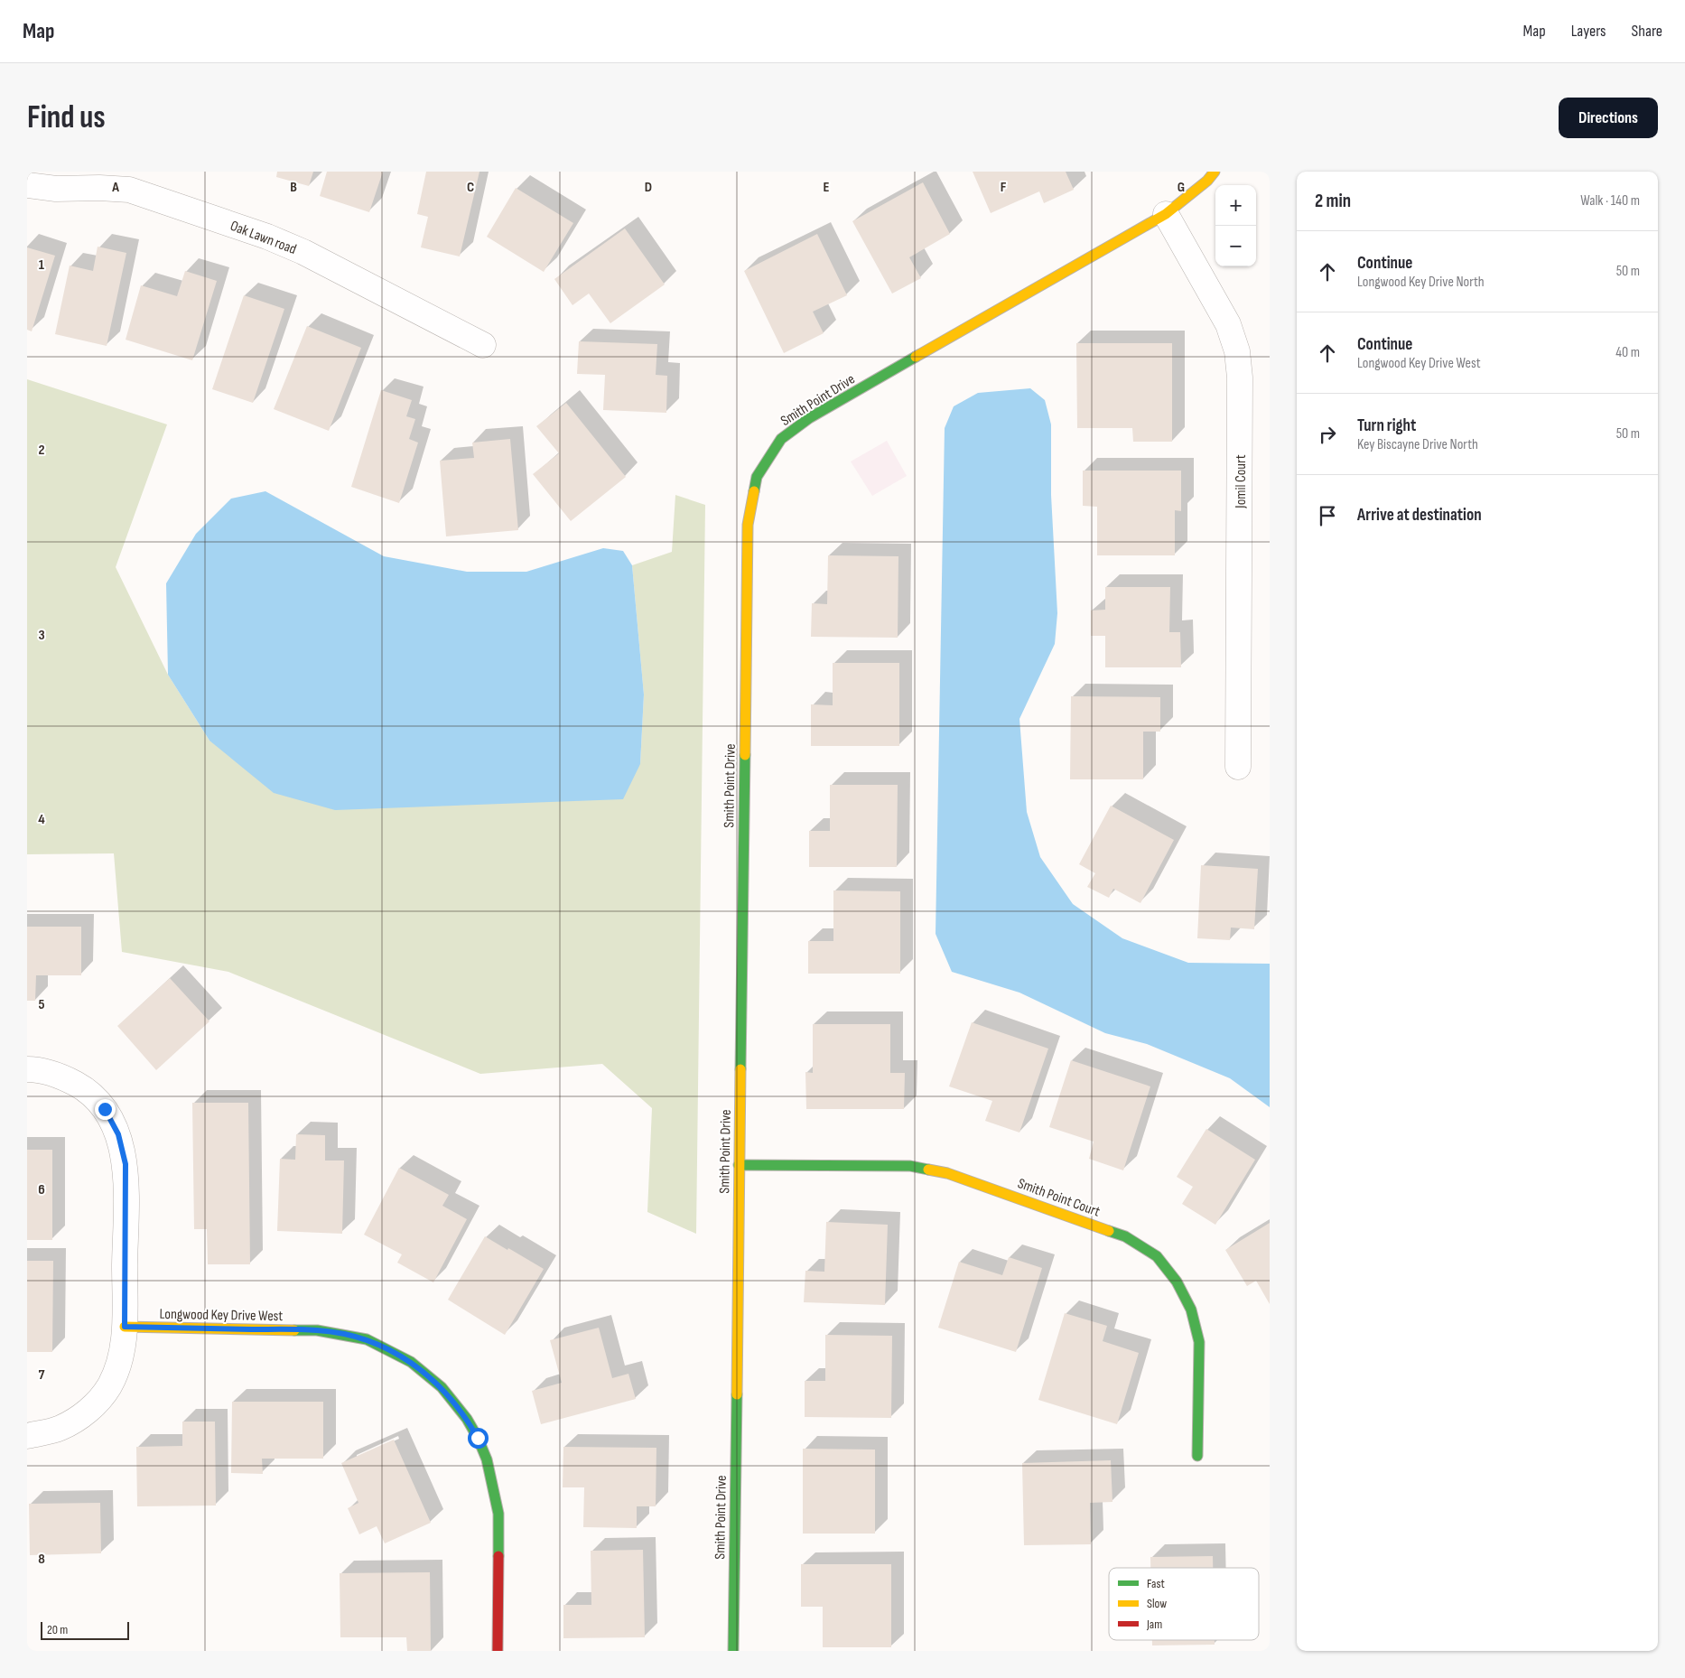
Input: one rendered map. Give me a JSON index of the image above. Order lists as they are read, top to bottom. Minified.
{"streets":{"street":["Oak Lawn road","Smith Point Drive","Jomil Court","Smith Point Court","Longwood Key Drive West"]},"crossings":[["Smith Point Drive","Jomil Court"],["Smith Point Drive","Smith Point Court"]],"legend":["Fast","Slow","Jam"],"scale_bar":"20 m","page":{"header":"Map","nav":["Map","Layers","Share"],"buttons":"Directions","title":"Find us","heading":["2 min","Walk · 140 m"],"map_buttons":["+","−"],"list":[["Continue","Longwood Key Drive North","50 m"],["Continue","Longwood Key Drive West","40 m"],["Turn right","Key Biscayne Drive North","50 m"],"Arrive at destination"],"scale":"20 m"},"grid":{"columns":["A","B","C","D","E","F","G"],"rows":["1","2","3","4","5","6","7","8"]}}
